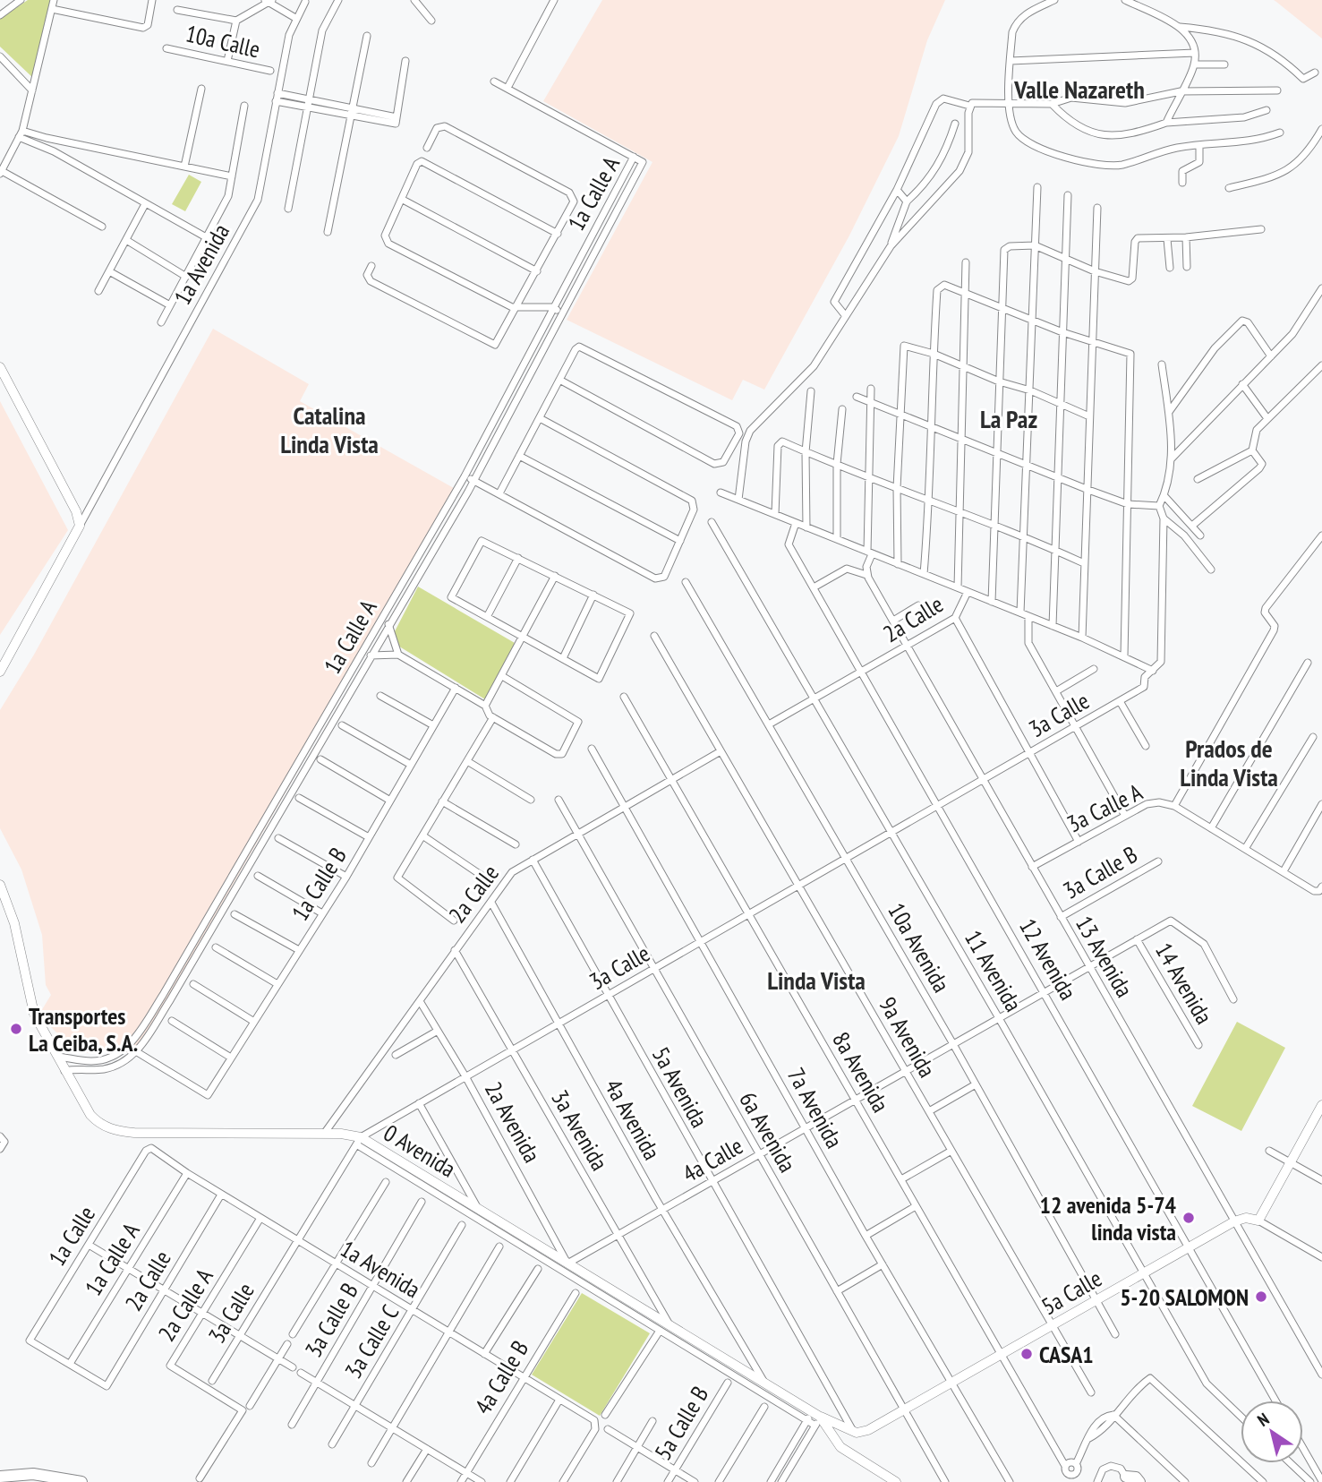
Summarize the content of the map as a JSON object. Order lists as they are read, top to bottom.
{
  "streets": {
    "street": [
      "10a Calle",
      "1a Calle A",
      "1a Avenida",
      "2a Calle",
      "3a Calle",
      "3a Calle A",
      "3a Calle B",
      "1a Calle B",
      "10a Avenida",
      "13 Avenida",
      "12 Avenida",
      "11 Avenida",
      "14 Avenida",
      "9a Avenida",
      "8a Avenida",
      "5a Avenida",
      "7a Avenida",
      "4a Avenida",
      "2a Avenida",
      "3a Avenida",
      "6a Avenida",
      "0 Avenida",
      "4a Calle",
      "1a Calle",
      "5a Calle",
      "2a Calle A",
      "3a Calle C",
      "4a Calle B",
      "5a Calle B"
    ]
  },
  "crossings": [
    ["1a Calle A", "1a Avenida"],
    ["1a Calle A", "2a Calle"],
    ["1a Calle A", "1a Calle B"],
    ["1a Calle A", "0 Avenida"],
    ["1a Calle A", "1a Calle"],
    ["1a Avenida", "2a Calle"],
    ["1a Avenida", "3a Calle"],
    ["1a Avenida", "3a Calle B"],
    ["1a Avenida", "1a Calle"],
    ["1a Avenida", "2a Calle A"],
    ["1a Avenida", "3a Calle C"],
    ["1a Avenida", "4a Calle B"],
    ["2a Calle", "10a Avenida"],
    ["2a Calle", "13 Avenida"],
    ["2a Calle", "12 Avenida"],
    ["2a Calle", "11 Avenida"],
    ["2a Calle", "9a Avenida"],
    ["2a Calle", "8a Avenida"],
    ["2a Calle", "5a Avenida"],
    ["2a Calle", "7a Avenida"],
    ["2a Calle", "4a Avenida"],
    ["2a Calle", "2a Avenida"],
    ["2a Calle", "3a Avenida"],
    ["2a Calle", "6a Avenida"],
    ["2a Calle", "0 Avenida"],
    ["2a Calle", "1a Calle"],
    ["3a Calle", "10a Avenida"],
    ["3a Calle", "13 Avenida"],
    ["3a Calle", "12 Avenida"],
    ["3a Calle", "11 Avenida"],
    ["3a Calle", "9a Avenida"],
    ["3a Calle", "8a Avenida"],
    ["3a Calle", "5a Avenida"],
    ["3a Calle", "7a Avenida"],
    ["3a Calle", "4a Avenida"],
    ["3a Calle", "2a Avenida"],
    ["3a Calle", "3a Avenida"],
    ["3a Calle", "6a Avenida"],
    ["3a Calle", "0 Avenida"],
    ["3a Calle A", "13 Avenida"],
    ["3a Calle B", "13 Avenida"],
    ["10a Avenida", "4a Calle"],
    ["10a Avenida", "5a Calle"],
    ["13 Avenida", "4a Calle"],
    ["13 Avenida", "5a Calle"],
    ["12 Avenida", "4a Calle"],
    ["12 Avenida", "5a Calle"],
    ["11 Avenida", "4a Calle"],
    ["11 Avenida", "5a Calle"],
    ["14 Avenida", "4a Calle"],
    ["9a Avenida", "4a Calle"],
    ["9a Avenida", "5a Calle"],
    ["8a Avenida", "4a Calle"],
    ["8a Avenida", "5a Calle"],
    ["5a Avenida", "4a Calle"],
    ["5a Avenida", "5a Calle"],
    ["7a Avenida", "4a Calle"],
    ["7a Avenida", "5a Calle"],
    ["4a Avenida", "0 Avenida"],
    ["4a Avenida", "4a Calle"],
    ["2a Avenida", "0 Avenida"],
    ["2a Avenida", "4a Calle"],
    ["3a Avenida", "0 Avenida"],
    ["3a Avenida", "4a Calle"],
    ["6a Avenida", "4a Calle"],
    ["6a Avenida", "5a Calle"],
    ["0 Avenida", "4a Calle"]
  ],
  "districts": [
    "Valle Nazareth",
    "Catalina Linda Vista",
    "La Paz",
    "Prados de Linda Vista",
    "Linda Vista"
  ],
  "places": [
    "Transportes La Ceiba, S.A.",
    "12 avenida 5-74 linda vista",
    "5-20 SALOMON",
    "CASA1"
  ],
  "north": "top left"
}
